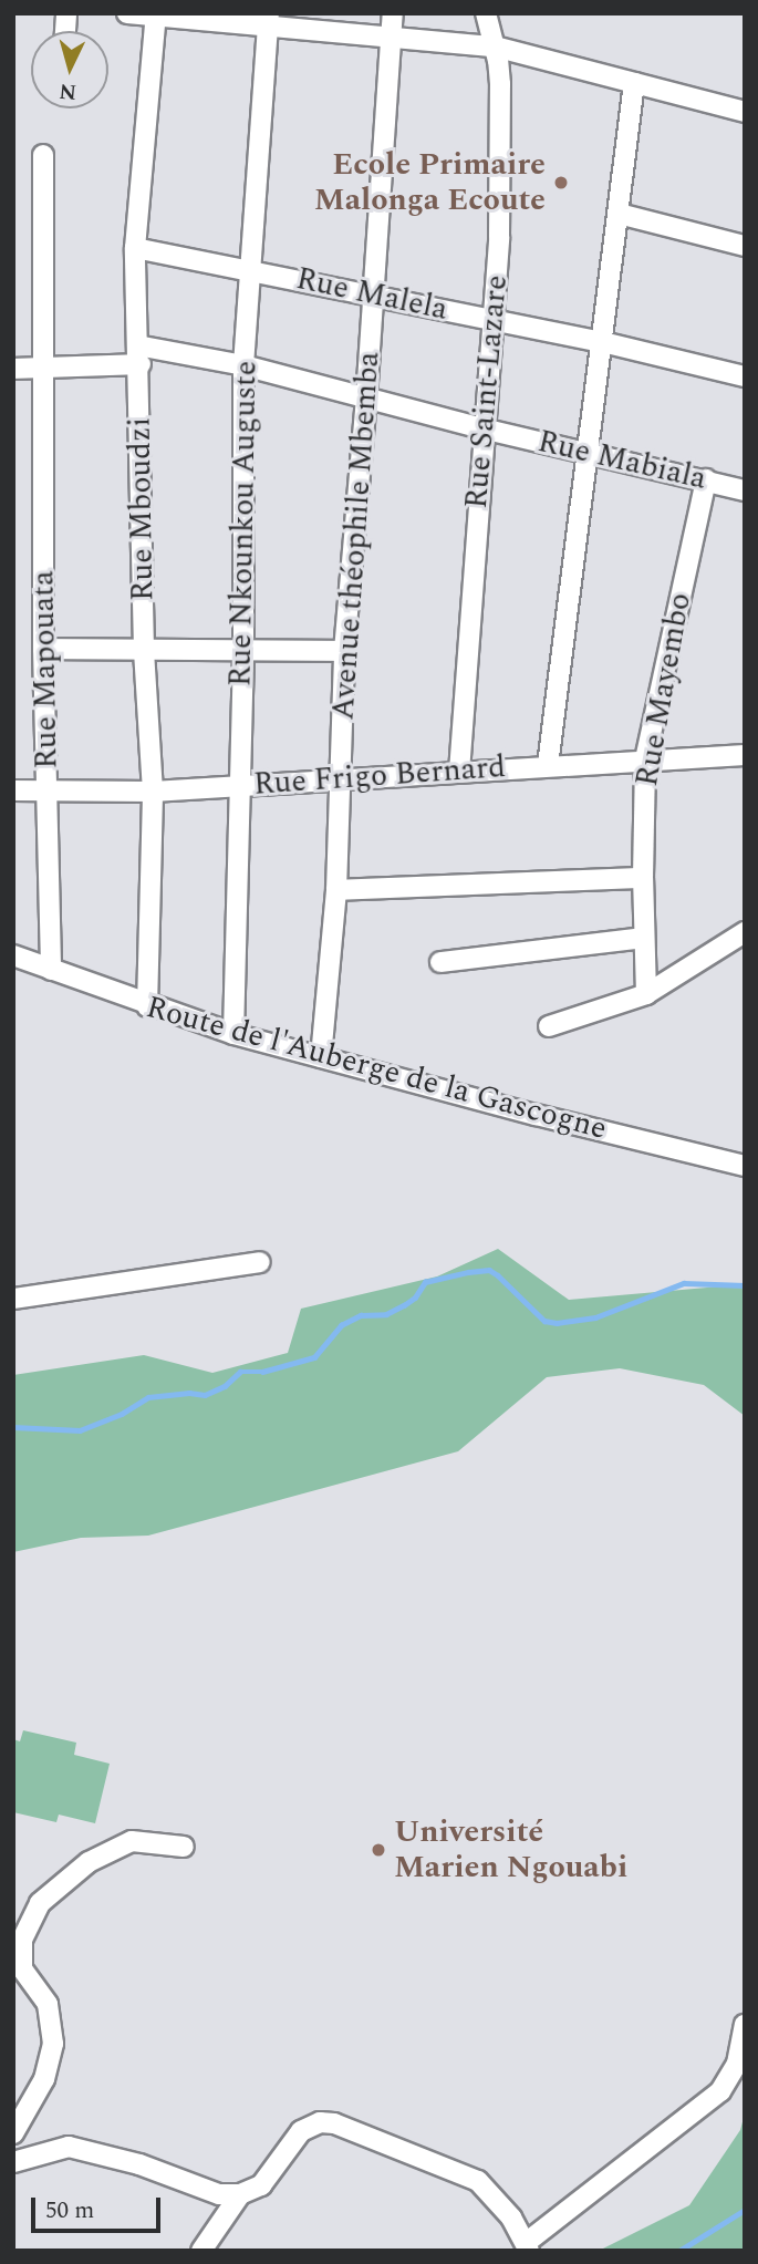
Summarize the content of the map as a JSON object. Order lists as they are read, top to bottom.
{
  "streets": {
    "street": [
      "Rue Malela",
      "Rue Saint-Lazare",
      "Rue Mabiala",
      "Rue Mboudzi",
      "Rue Nkounkou Auguste",
      "Avenue théophile Mbemba",
      "Rue Mapouata",
      "Rue Mayembo",
      "Rue Frigo Bernard",
      "Route de l'Auberge de la Gascogne"
    ]
  },
  "crossings": [
    ["Rue Malela", "Rue Saint-Lazare"],
    ["Rue Malela", "Rue Mboudzi"],
    ["Rue Malela", "Rue Nkounkou Auguste"],
    ["Rue Malela", "Avenue théophile Mbemba"],
    ["Rue Saint-Lazare", "Rue Mabiala"],
    ["Rue Saint-Lazare", "Rue Frigo Bernard"],
    ["Rue Mabiala", "Rue Mboudzi"],
    ["Rue Mabiala", "Rue Nkounkou Auguste"],
    ["Rue Mabiala", "Avenue théophile Mbemba"],
    ["Rue Mabiala", "Rue Mapouata"],
    ["Rue Mabiala", "Rue Mayembo"],
    ["Rue Mboudzi", "Rue Frigo Bernard"],
    ["Rue Mboudzi", "Route de l'Auberge de la Gascogne"],
    ["Rue Nkounkou Auguste", "Rue Frigo Bernard"],
    ["Rue Nkounkou Auguste", "Route de l'Auberge de la Gascogne"],
    ["Avenue théophile Mbemba", "Rue Frigo Bernard"],
    ["Avenue théophile Mbemba", "Route de l'Auberge de la Gascogne"],
    ["Rue Mapouata", "Rue Frigo Bernard"],
    ["Rue Mapouata", "Route de l'Auberge de la Gascogne"],
    ["Rue Mayembo", "Rue Frigo Bernard"]
  ],
  "places": ["Ecole Primaire Malonga Ecoute", "Université Marien Ngouabi"],
  "scale_bar": "50 m",
  "north": "bottom"
}
